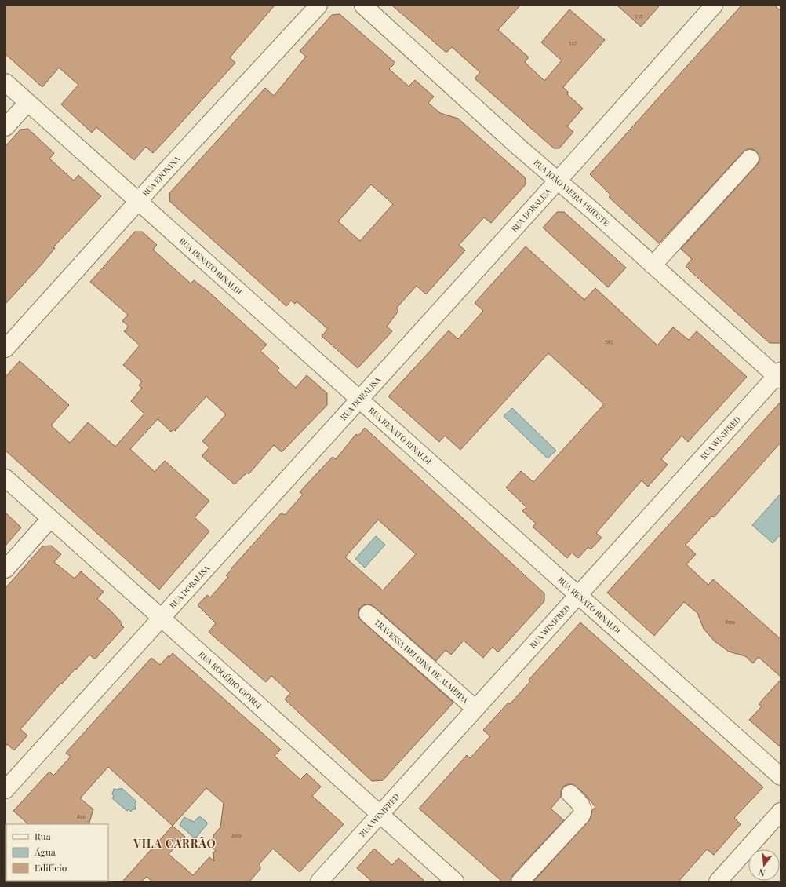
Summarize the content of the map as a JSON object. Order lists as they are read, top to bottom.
{
  "streets": {
    "street": [
      "RUA EPONINA",
      "RUA JOÃO VIEIRA PRIOSTE",
      "RUA DORALISA",
      "RUA RENATO RINALDI",
      "RUA WINIFRED",
      "TRAVESSA HELOINA DE ALMEIDA",
      "RUA ROGÉRIO GIORGI"
    ]
  },
  "crossings": [
    ["RUA EPONINA", "RUA RENATO RINALDI"],
    ["RUA JOÃO VIEIRA PRIOSTE", "RUA DORALISA"],
    ["RUA JOÃO VIEIRA PRIOSTE", "RUA WINIFRED"],
    ["RUA DORALISA", "RUA RENATO RINALDI"],
    ["RUA DORALISA", "RUA ROGÉRIO GIORGI"],
    ["RUA RENATO RINALDI", "RUA WINIFRED"],
    ["RUA WINIFRED", "TRAVESSA HELOINA DE ALMEIDA"],
    ["RUA WINIFRED", "RUA ROGÉRIO GIORGI"]
  ],
  "districts": ["VILA CARRÃO"],
  "house_numbers": [
    "535",
    "517",
    "785",
    "650",
    "810",
    "200"
  ],
  "legend": ["Rua", "Água", "Edifício"],
  "north": "bottom"
}
